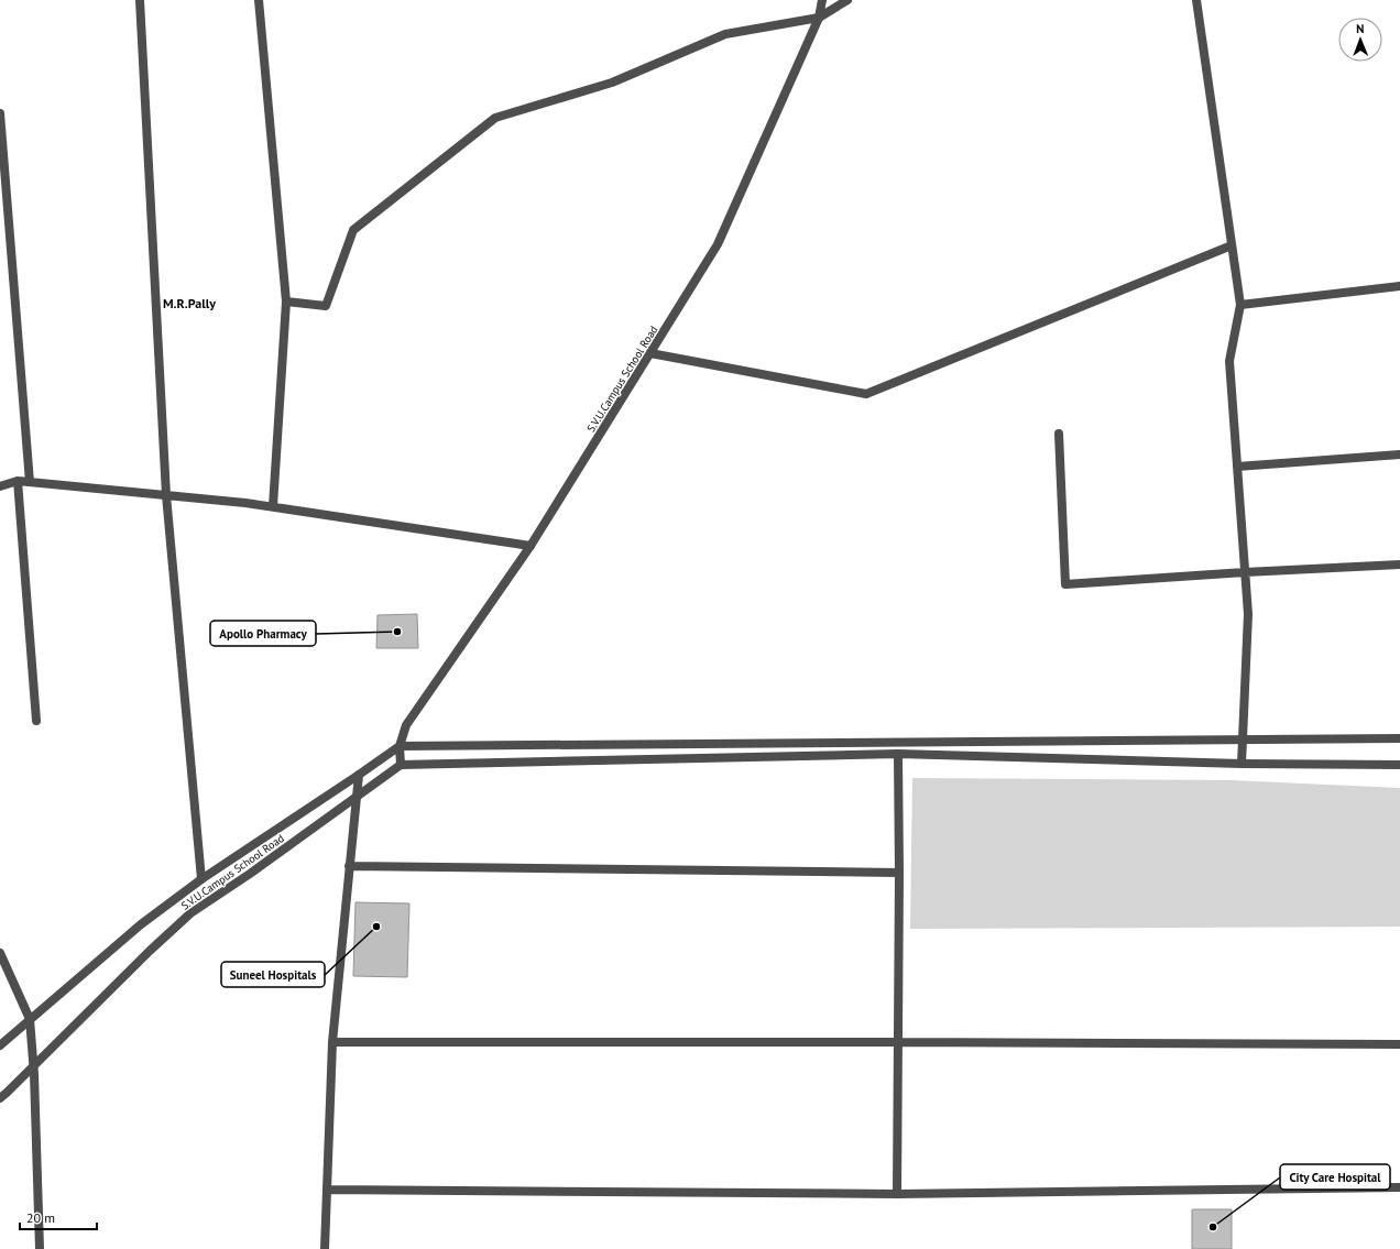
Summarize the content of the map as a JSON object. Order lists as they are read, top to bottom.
{
  "streets": {
    "street": ["S.V.U.Campus School Road"]
  },
  "districts": ["M.R.Pally"],
  "places": ["Apollo Pharmacy", "Suneel Hospitals", "City Care Hospital"],
  "scale_bar": "20 m",
  "north": "top"
}
